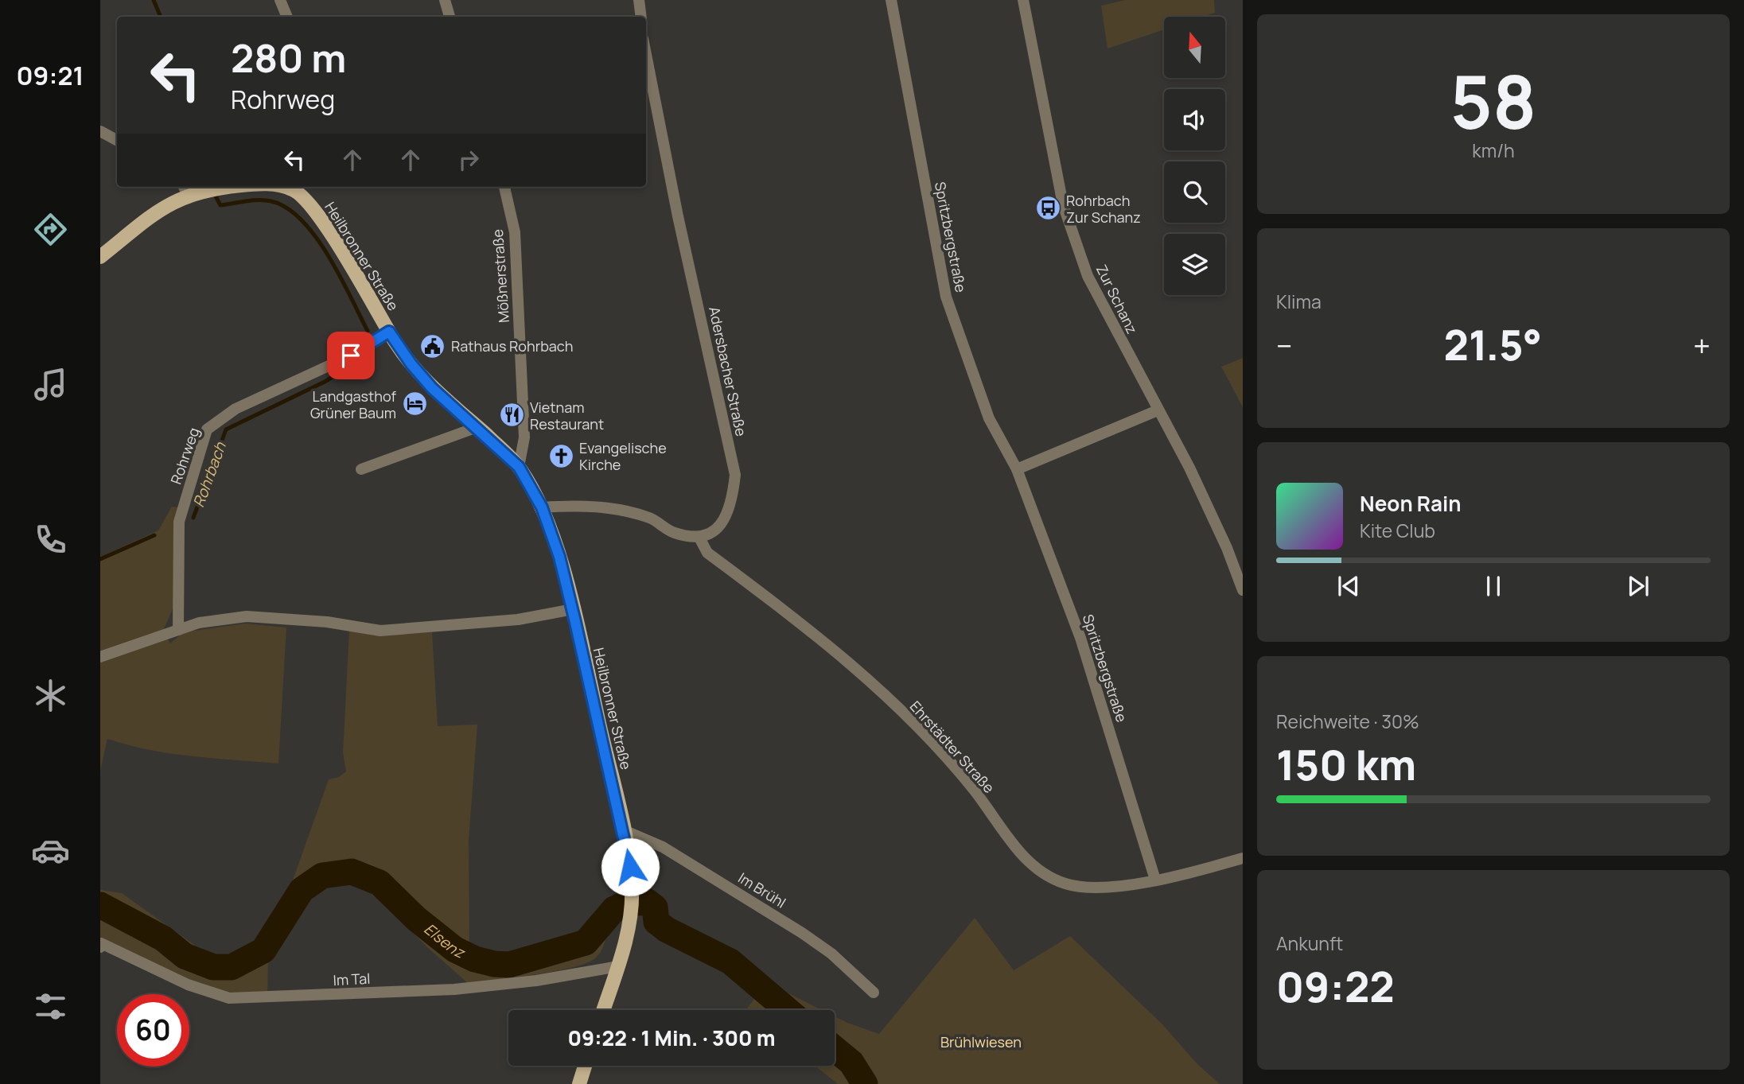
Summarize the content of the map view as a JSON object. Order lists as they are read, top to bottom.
{
  "streets": {
    "main road": ["Heilbronner Straße"],
    "street": [
      "Spritzbergstraße",
      "Mößnerstraße",
      "Zur Schanz",
      "Adersbacher Straße",
      "Rohrweg",
      "Ehrstädter Straße",
      "Im Brühl",
      "Im Tal"
    ]
  },
  "crossings": [
    ["Spritzbergstraße", "Ehrstädter Straße"],
    ["Heilbronner Straße", "Mößnerstraße"],
    ["Heilbronner Straße", "Rohrweg"],
    ["Heilbronner Straße", "Im Brühl"],
    ["Heilbronner Straße", "Im Tal"],
    ["Adersbacher Straße", "Ehrstädter Straße"]
  ],
  "water": ["Rohrbach", "Elsenz"],
  "parks": ["Brühlwiesen"],
  "places": {
    "bus stop": ["Rohrbach Zur Schanz"],
    "public building": ["Rathaus Rohrbach"],
    "hotel": ["Landgasthof Grüner Baum"],
    "restaurant": ["Vietnam Restaurant"],
    "church": ["Evangelische Kirche"]
  },
  "north": "top",
  "page": {
    "tabs": "09:21",
    "tile": [
      ["58", "km/h"],
      "Klima",
      ["Reichweite · 30%", "150 km"],
      ["Ankunft", "09:22"]
    ],
    "turn": ["280 m", "Rohrweg"],
    "heat": ["−", "21.5°", "+"],
    "song": ["Neon Rain", "Kite Club"],
    "limit": "60",
    "trip": "09:22 · 1 Min. · 300 m"
  }
}
